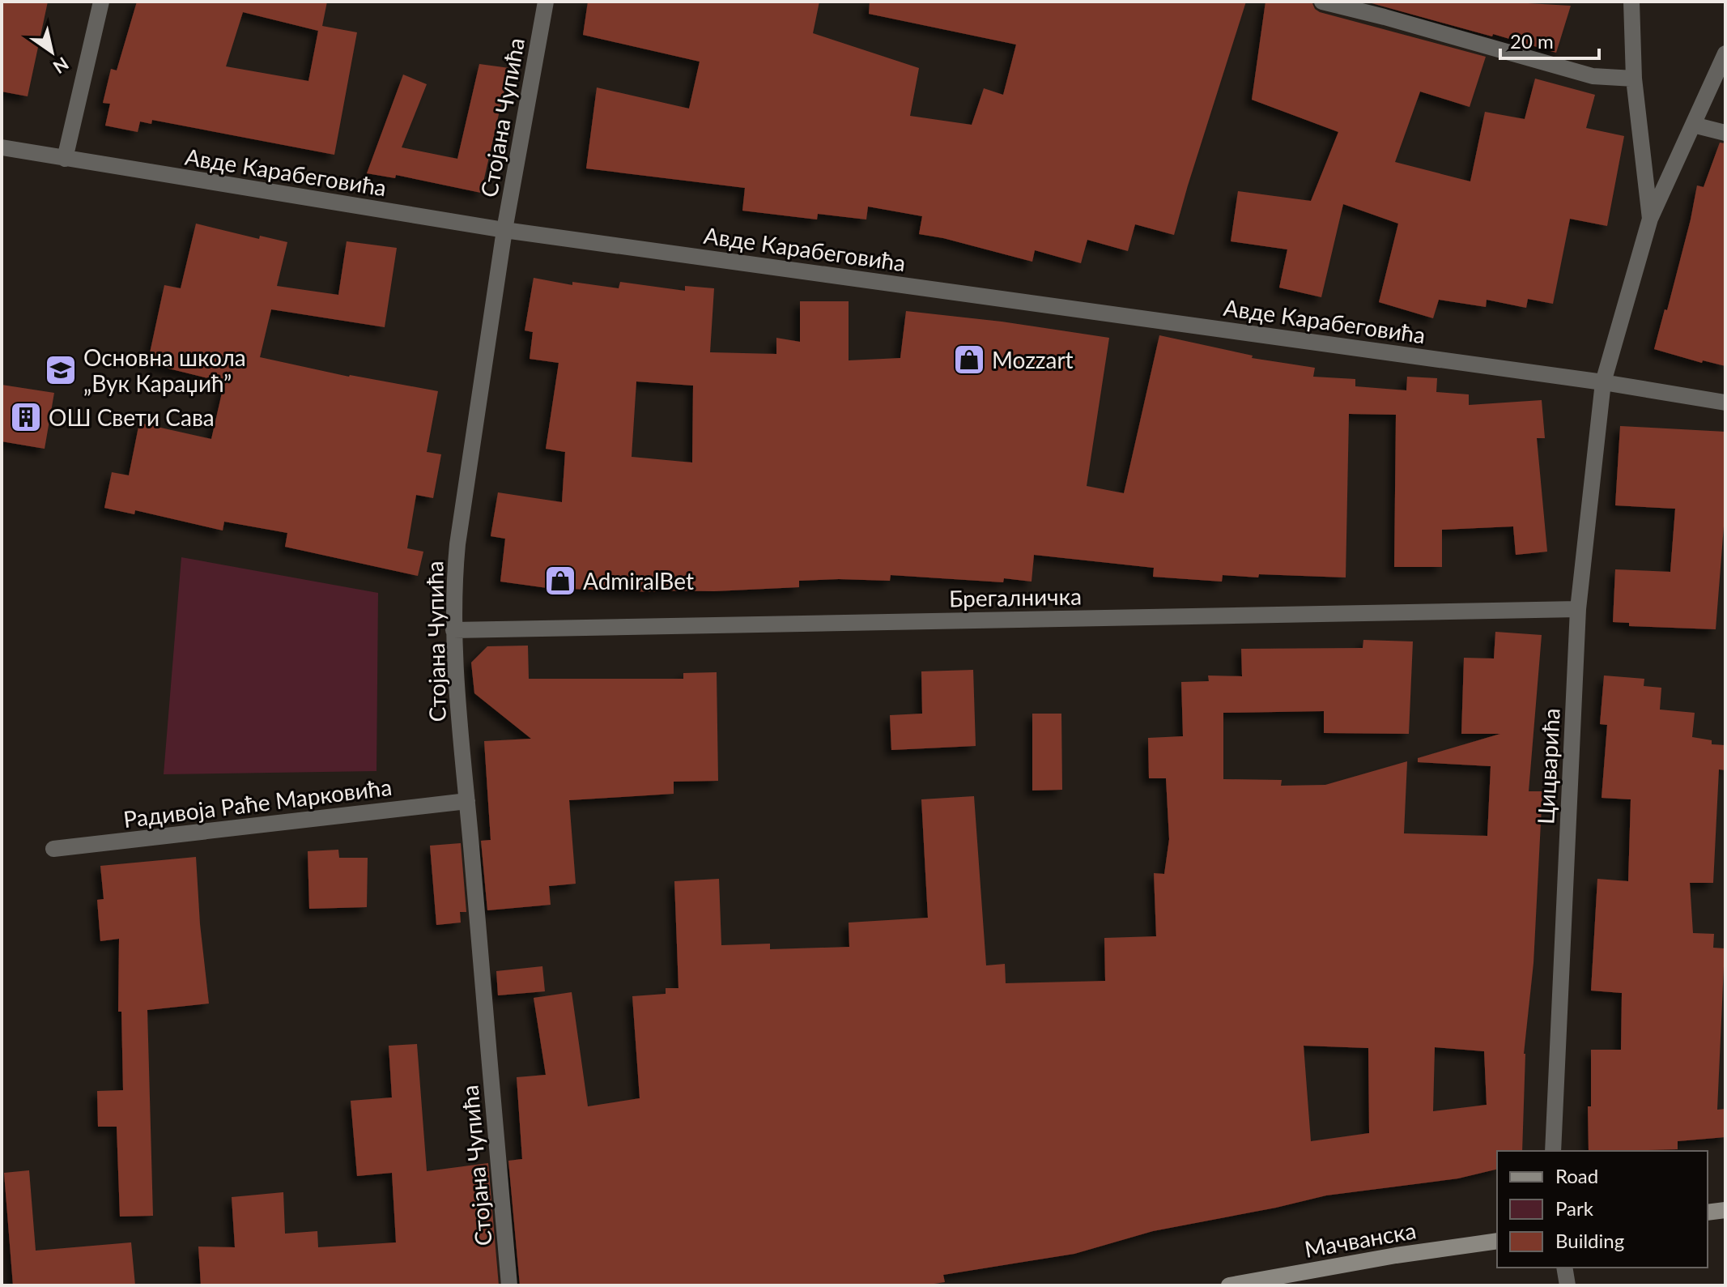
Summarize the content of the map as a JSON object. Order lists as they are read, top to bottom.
{
  "streets": {
    "main road": ["Мачванска"],
    "street": [
      "Стојана Чупића",
      "Авде Карабеговића",
      "Брегалничка",
      "Цицварића",
      "Радивоја Раће Марковића"
    ]
  },
  "crossings": [
    ["Стојана Чупића", "Авде Карабеговића"],
    ["Стојана Чупића", "Брегалничка"],
    ["Стојана Чупића", "Радивоја Раће Марковића"],
    ["Авде Карабеговића", "Цицварића"],
    ["Брегалничка", "Цицварића"]
  ],
  "places": {
    "shop": ["Mozzart", "AdmiralBet"],
    "school or university": ["Основна школа „Вук Караџић”"],
    "building": ["ОШ Свети Сава"]
  },
  "legend": ["Road", "Park", "Building"],
  "scale_bar": "20 m",
  "north": "bottom right"
}
